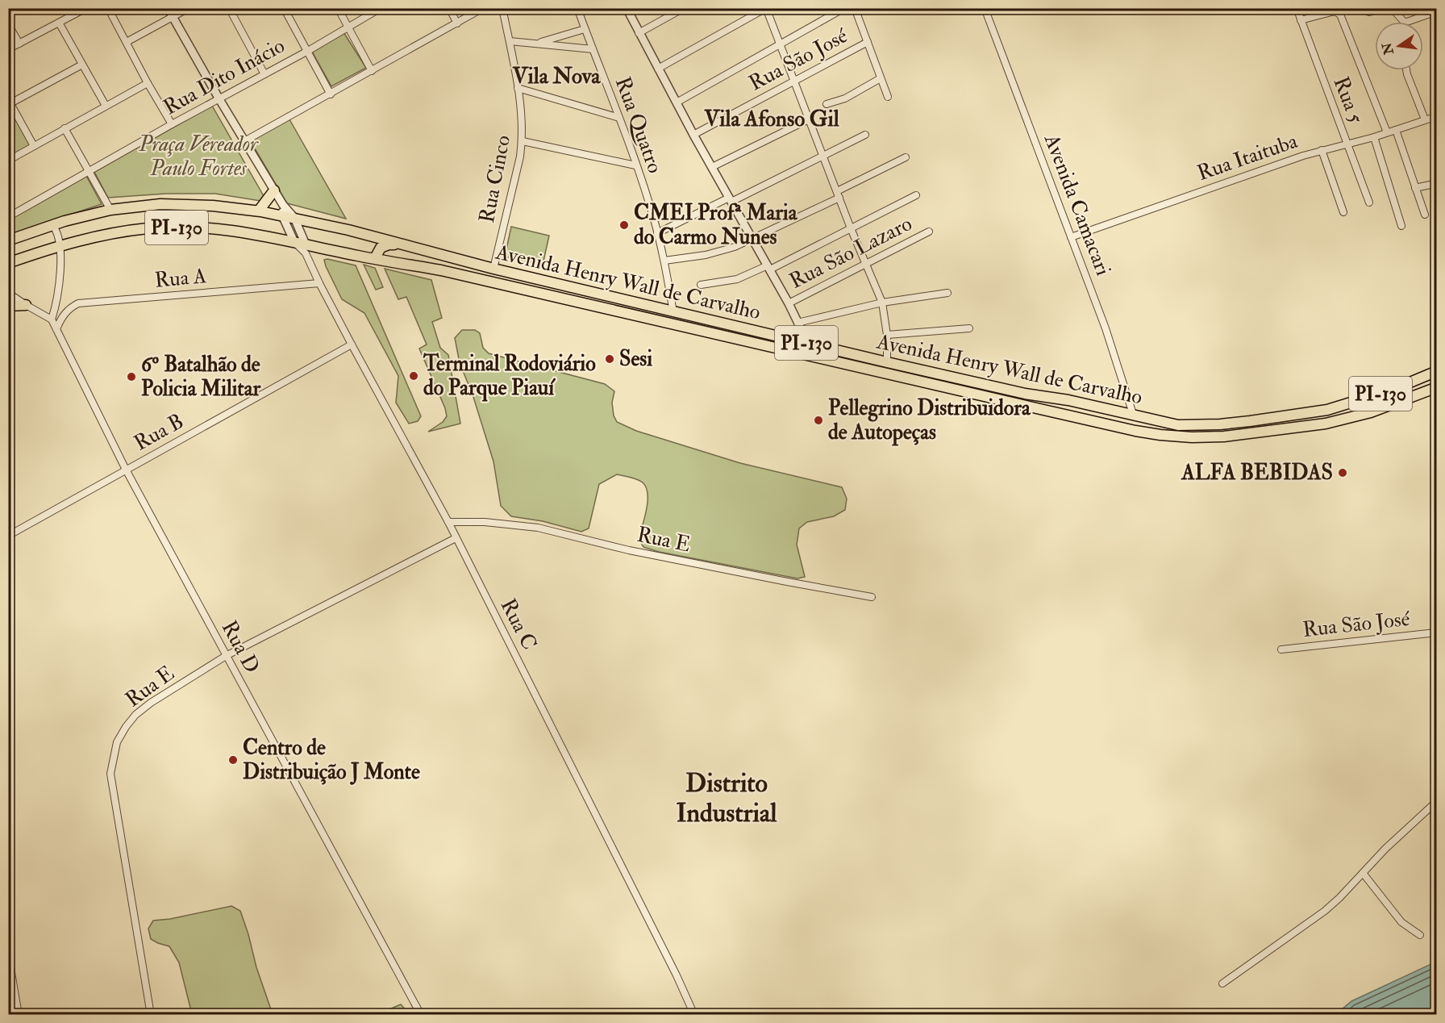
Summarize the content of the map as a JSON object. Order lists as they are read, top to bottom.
{
  "streets": {
    "main road": ["PI-130", "Avenida Henry Wall de Carvalho"],
    "street": [
      "Rua São José",
      "Rua Dito Inácio",
      "Rua 5",
      "Rua Quatro",
      "Rua Itaituba",
      "Rua Cinco",
      "Avenida Camacari",
      "Rua São Lazaro",
      "Rua A",
      "Rua B",
      "Rua E",
      "Rua C",
      "Rua D"
    ]
  },
  "crossings": [
    ["Rua 5", "Rua Itaituba"],
    ["Rua Quatro", "Avenida Henry Wall de Carvalho"],
    ["Rua Itaituba", "Avenida Camacari"],
    ["Rua Cinco", "Avenida Henry Wall de Carvalho"],
    ["Avenida Camacari", "Avenida Henry Wall de Carvalho"],
    ["Rua A", "Rua C"],
    ["Rua A", "Rua D"],
    ["Avenida Henry Wall de Carvalho", "Rua C"],
    ["Rua B", "Rua C"],
    ["Rua B", "Rua D"],
    ["Rua E", "Rua C"],
    ["Rua E", "Rua D"]
  ],
  "districts": ["Vila Nova", "Vila Afonso Gil", "Distrito Industrial"],
  "parks": ["Praça Vereador Paulo Fortes"],
  "places": [
    "CMEI Profª Maria do Carmo Nunes",
    "Sesi",
    "Terminal Rodoviário do Parque Piauí",
    "6º Batalhão de Policia Militar",
    "Pellegrino Distribuidora de Autopeças",
    "ALFA BEBIDAS",
    "Centro de Distribuição J Monte"
  ],
  "north": "left"
}
